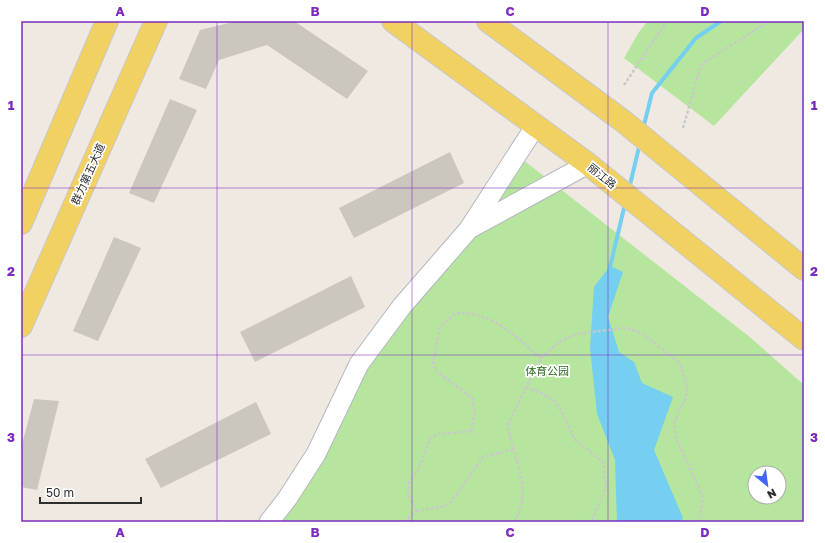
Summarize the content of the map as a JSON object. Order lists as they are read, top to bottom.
{
  "streets": {
    "main road": ["群力第五大道", "丽江路"]
  },
  "parks": ["体育公园"],
  "scale_bar": "50 m",
  "north": "bottom right",
  "grid": {
    "columns": [
      "A",
      "B",
      "C",
      "D"
    ],
    "rows": ["1", "2", "3"]
  }
}
